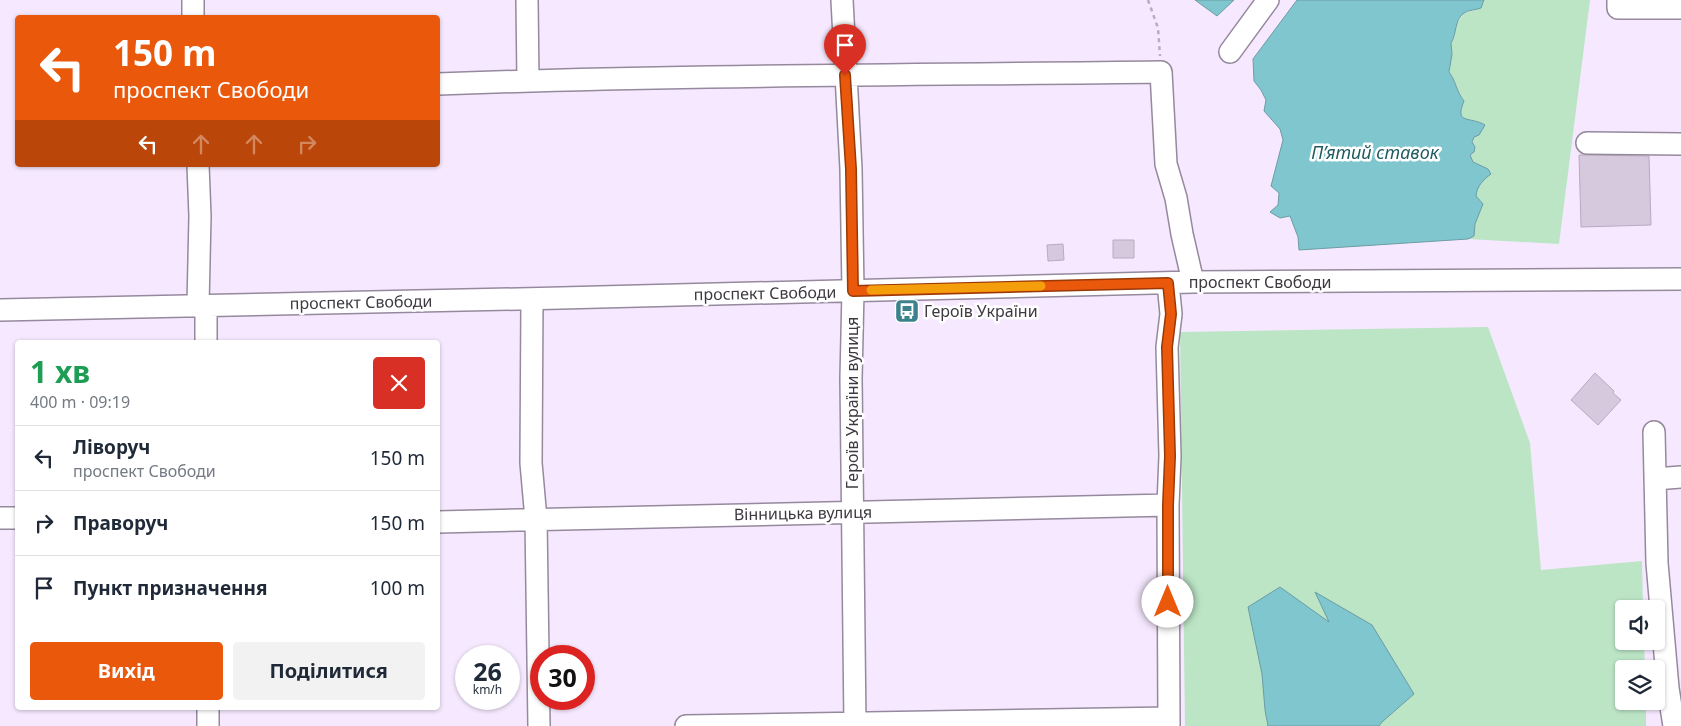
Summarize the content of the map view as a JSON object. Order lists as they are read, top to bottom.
{
  "streets": {
    "street": ["проспект Свободи", "Героїв України вулиця", "Вінницька вулиця"]
  },
  "crossings": [
    ["проспект Свободи", "Героїв України вулиця"],
    ["Героїв України вулиця", "Вінницька вулиця"]
  ],
  "water": ["П’ятий ставок"],
  "places": {
    "bus stop": ["Героїв України"]
  },
  "page": {
    "turn": ["150 m", "проспект Свободи"],
    "heading": ["1 хв", "400 m · 09:19"],
    "list": [
      {
        "name": "Ліворуч",
        "note": "проспект Свободи",
        "value": "150 m"
      },
      {
        "name": "Праворуч",
        "value": "150 m"
      },
      {
        "name": "Пункт призначення",
        "value": "100 m"
      }
    ],
    "buttons": ["Вихід", "Поділитися"],
    "speed": "26 km/h",
    "limit": "30"
  }
}
